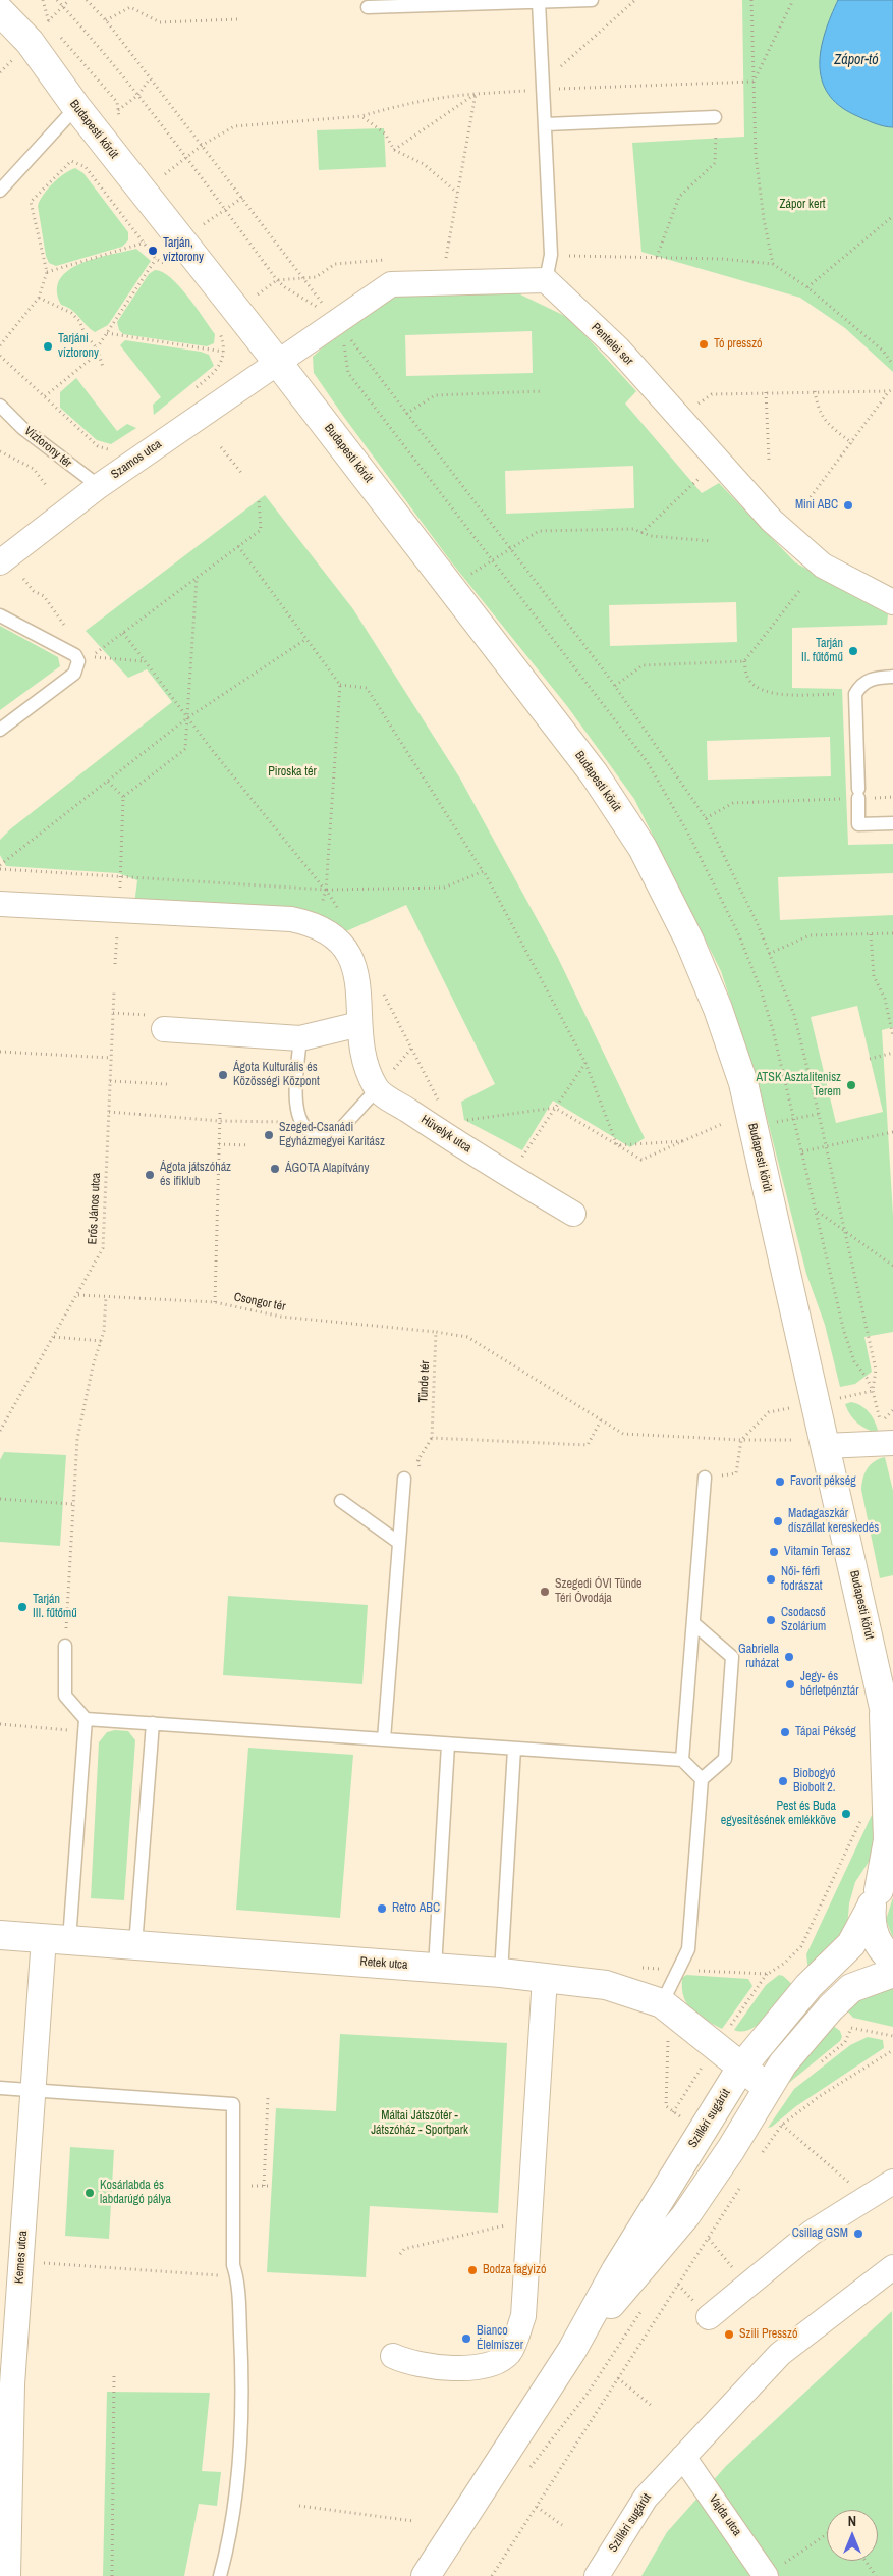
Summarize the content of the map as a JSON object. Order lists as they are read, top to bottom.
{
  "streets": {
    "street": [
      "Budapesti körút",
      "Pentelei sor",
      "Szamos utca",
      "Hüvelyk utca",
      "Retek utca",
      "Szilléri sugárút",
      "Kemes utca",
      "Vajda utca"
    ],
    "lane": ["Víztorony tér"],
    "path": ["Erős János utca", "Csongor tér", "Tünde tér"]
  },
  "crossings": [
    ["Budapesti körút", "Szamos utca"],
    ["Budapesti körút", "Szilléri sugárút"],
    ["Víztorony tér", "Szamos utca"],
    ["Erős János utca", "Csongor tér"],
    ["Csongor tér", "Tünde tér"],
    ["Retek utca", "Szilléri sugárút"],
    ["Retek utca", "Kemes utca"],
    ["Szilléri sugárút", "Vajda utca"]
  ],
  "water": ["Zápor-tó"],
  "parks": ["Zápor kert", "Piroska tér", "Máltai Játszótér - Játszóház - Sportpark"],
  "places": [
    "Tarján, víztorony",
    "Tó presszó",
    "Tarjáni víztorony",
    "Mini ABC",
    "Tarján II. fűtőmű",
    "Ágota Kulturális és Közösségi Központ",
    "ATSK Asztalitenisz Terem",
    "Szeged-Csanádi Egyházmegyei Karitász",
    "ÁGOTA Alapítvány",
    "Ágota játszóház és ifiklub",
    "Favorit pékség",
    "Madagaszkár díszállat kereskedés",
    "Vitamin Terasz",
    "Női- férfi fodrászat",
    "Szegedi ÓVI Tünde Téri Óvodája",
    "Tarján III. fűtőmű",
    "Csodacső Szolárium",
    "Gabriella ruházat",
    "Jegy- és bérletpénztár",
    "Tápai Pékség",
    "Biobogyó Biobolt 2.",
    "Pest és Buda egyesítésének emlékköve",
    "Retro ABC",
    "Kosárlabda és labdarúgó pálya",
    "Csillag GSM",
    "Bodza fagyizó",
    "Szili Presszó",
    "Bianco Élelmiszer"
  ],
  "north": "top"
}
